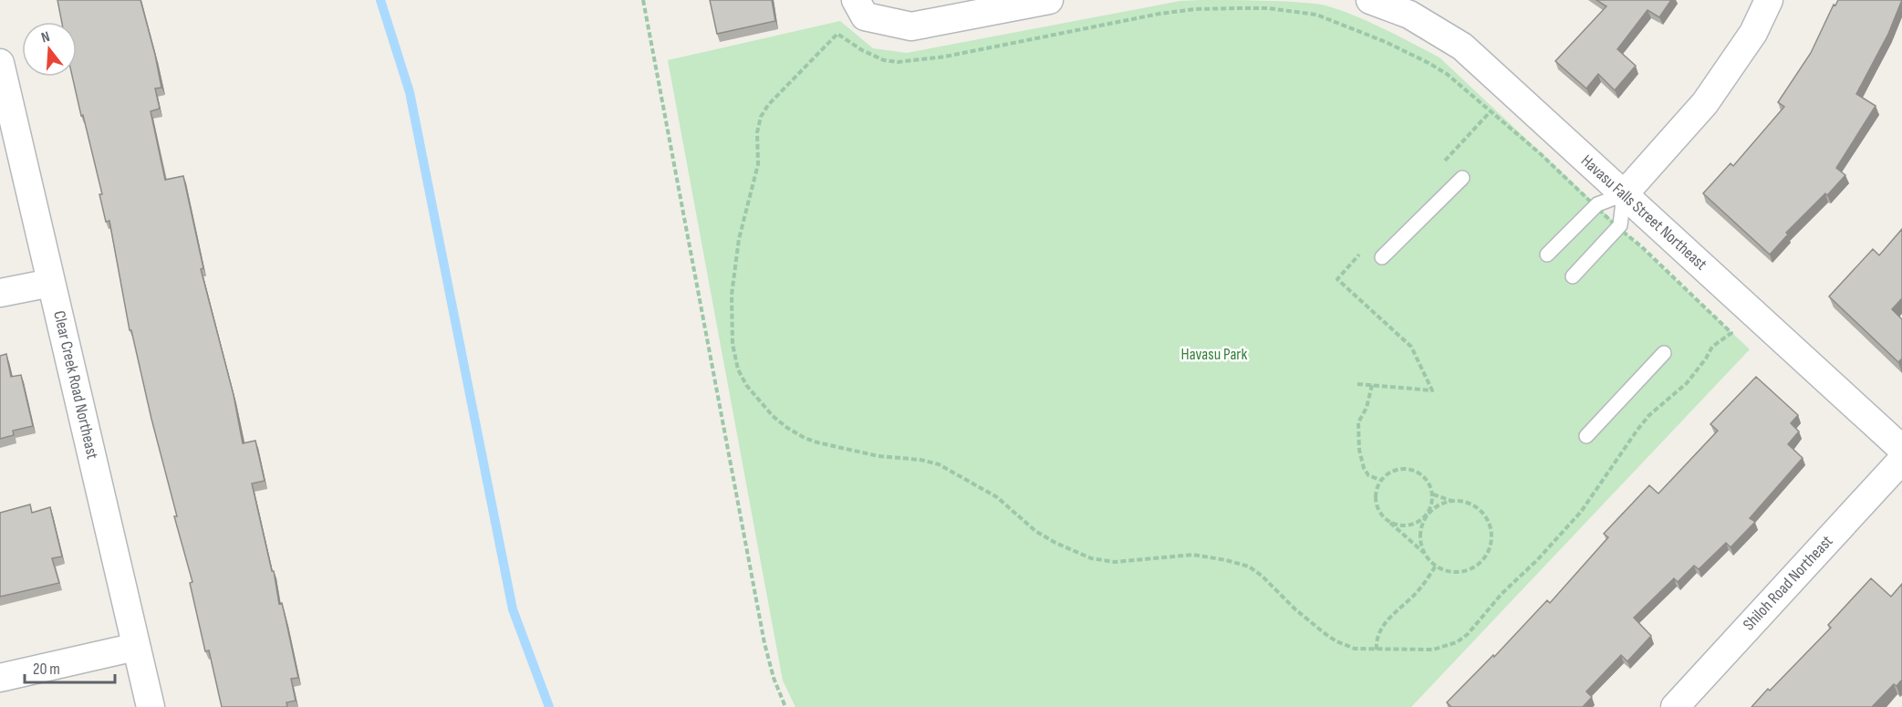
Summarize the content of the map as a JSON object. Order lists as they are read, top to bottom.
{
  "streets": {
    "street": ["Havasu Falls Street Northeast", "Clear Creek Road Northeast", "Shiloh Road Northeast"]
  },
  "parks": ["Havasu Park"],
  "scale_bar": "20 m",
  "north": "top"
}
